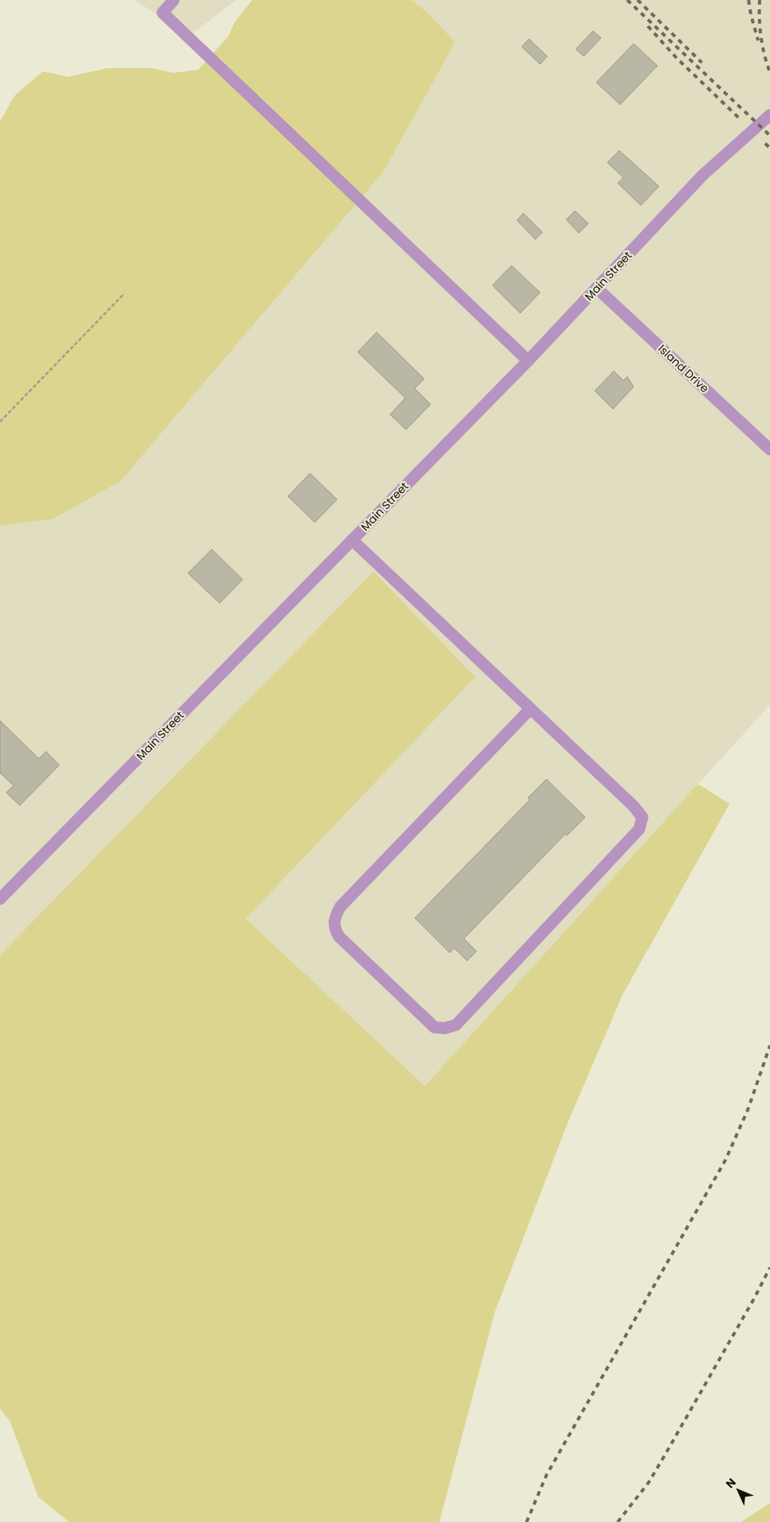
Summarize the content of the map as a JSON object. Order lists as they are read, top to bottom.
{
  "streets": {
    "street": ["Main Street", "Island Drive"]
  },
  "crossings": [
    ["Main Street", "Island Drive"]
  ],
  "north": "top left"
}
